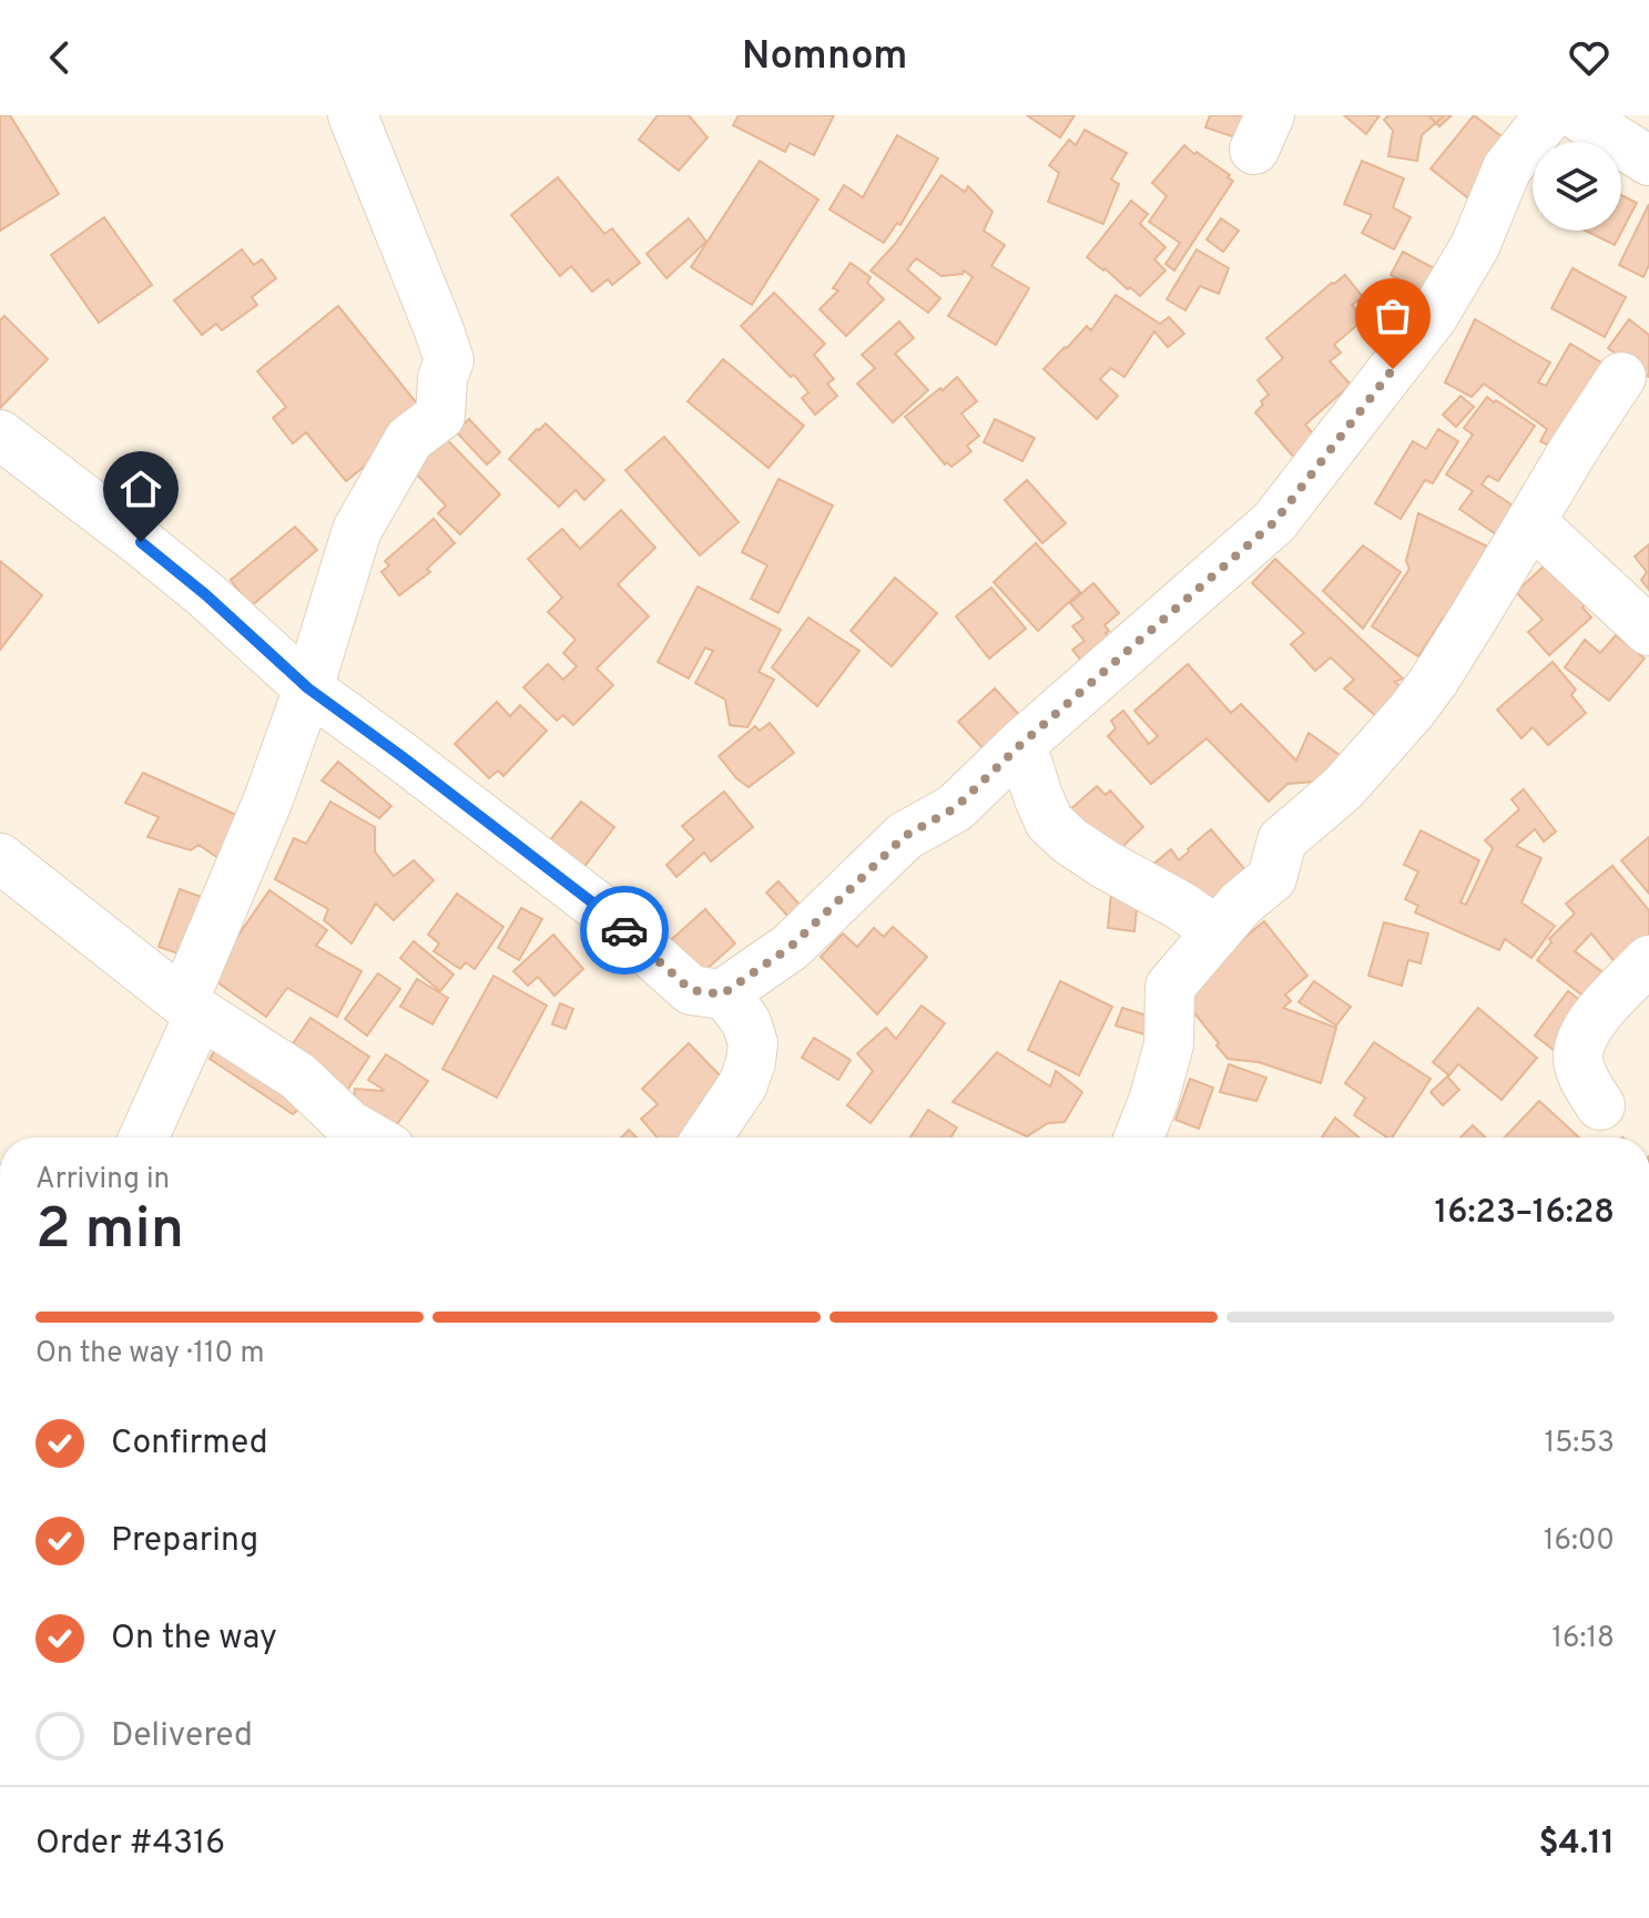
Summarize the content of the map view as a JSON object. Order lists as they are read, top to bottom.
{
  "page": {
    "header": "Nomnom",
    "heading": ["2 min", "Arriving in", "16:23–16:28"],
    "panel": ["Order #4316", "$4.11"],
    "bar": "On the way · 110 m",
    "list": [
      ["Confirmed", "15:53"],
      ["Preparing", "16:00"],
      ["On the way", "16:18"],
      "Delivered"
    ]
  }
}
